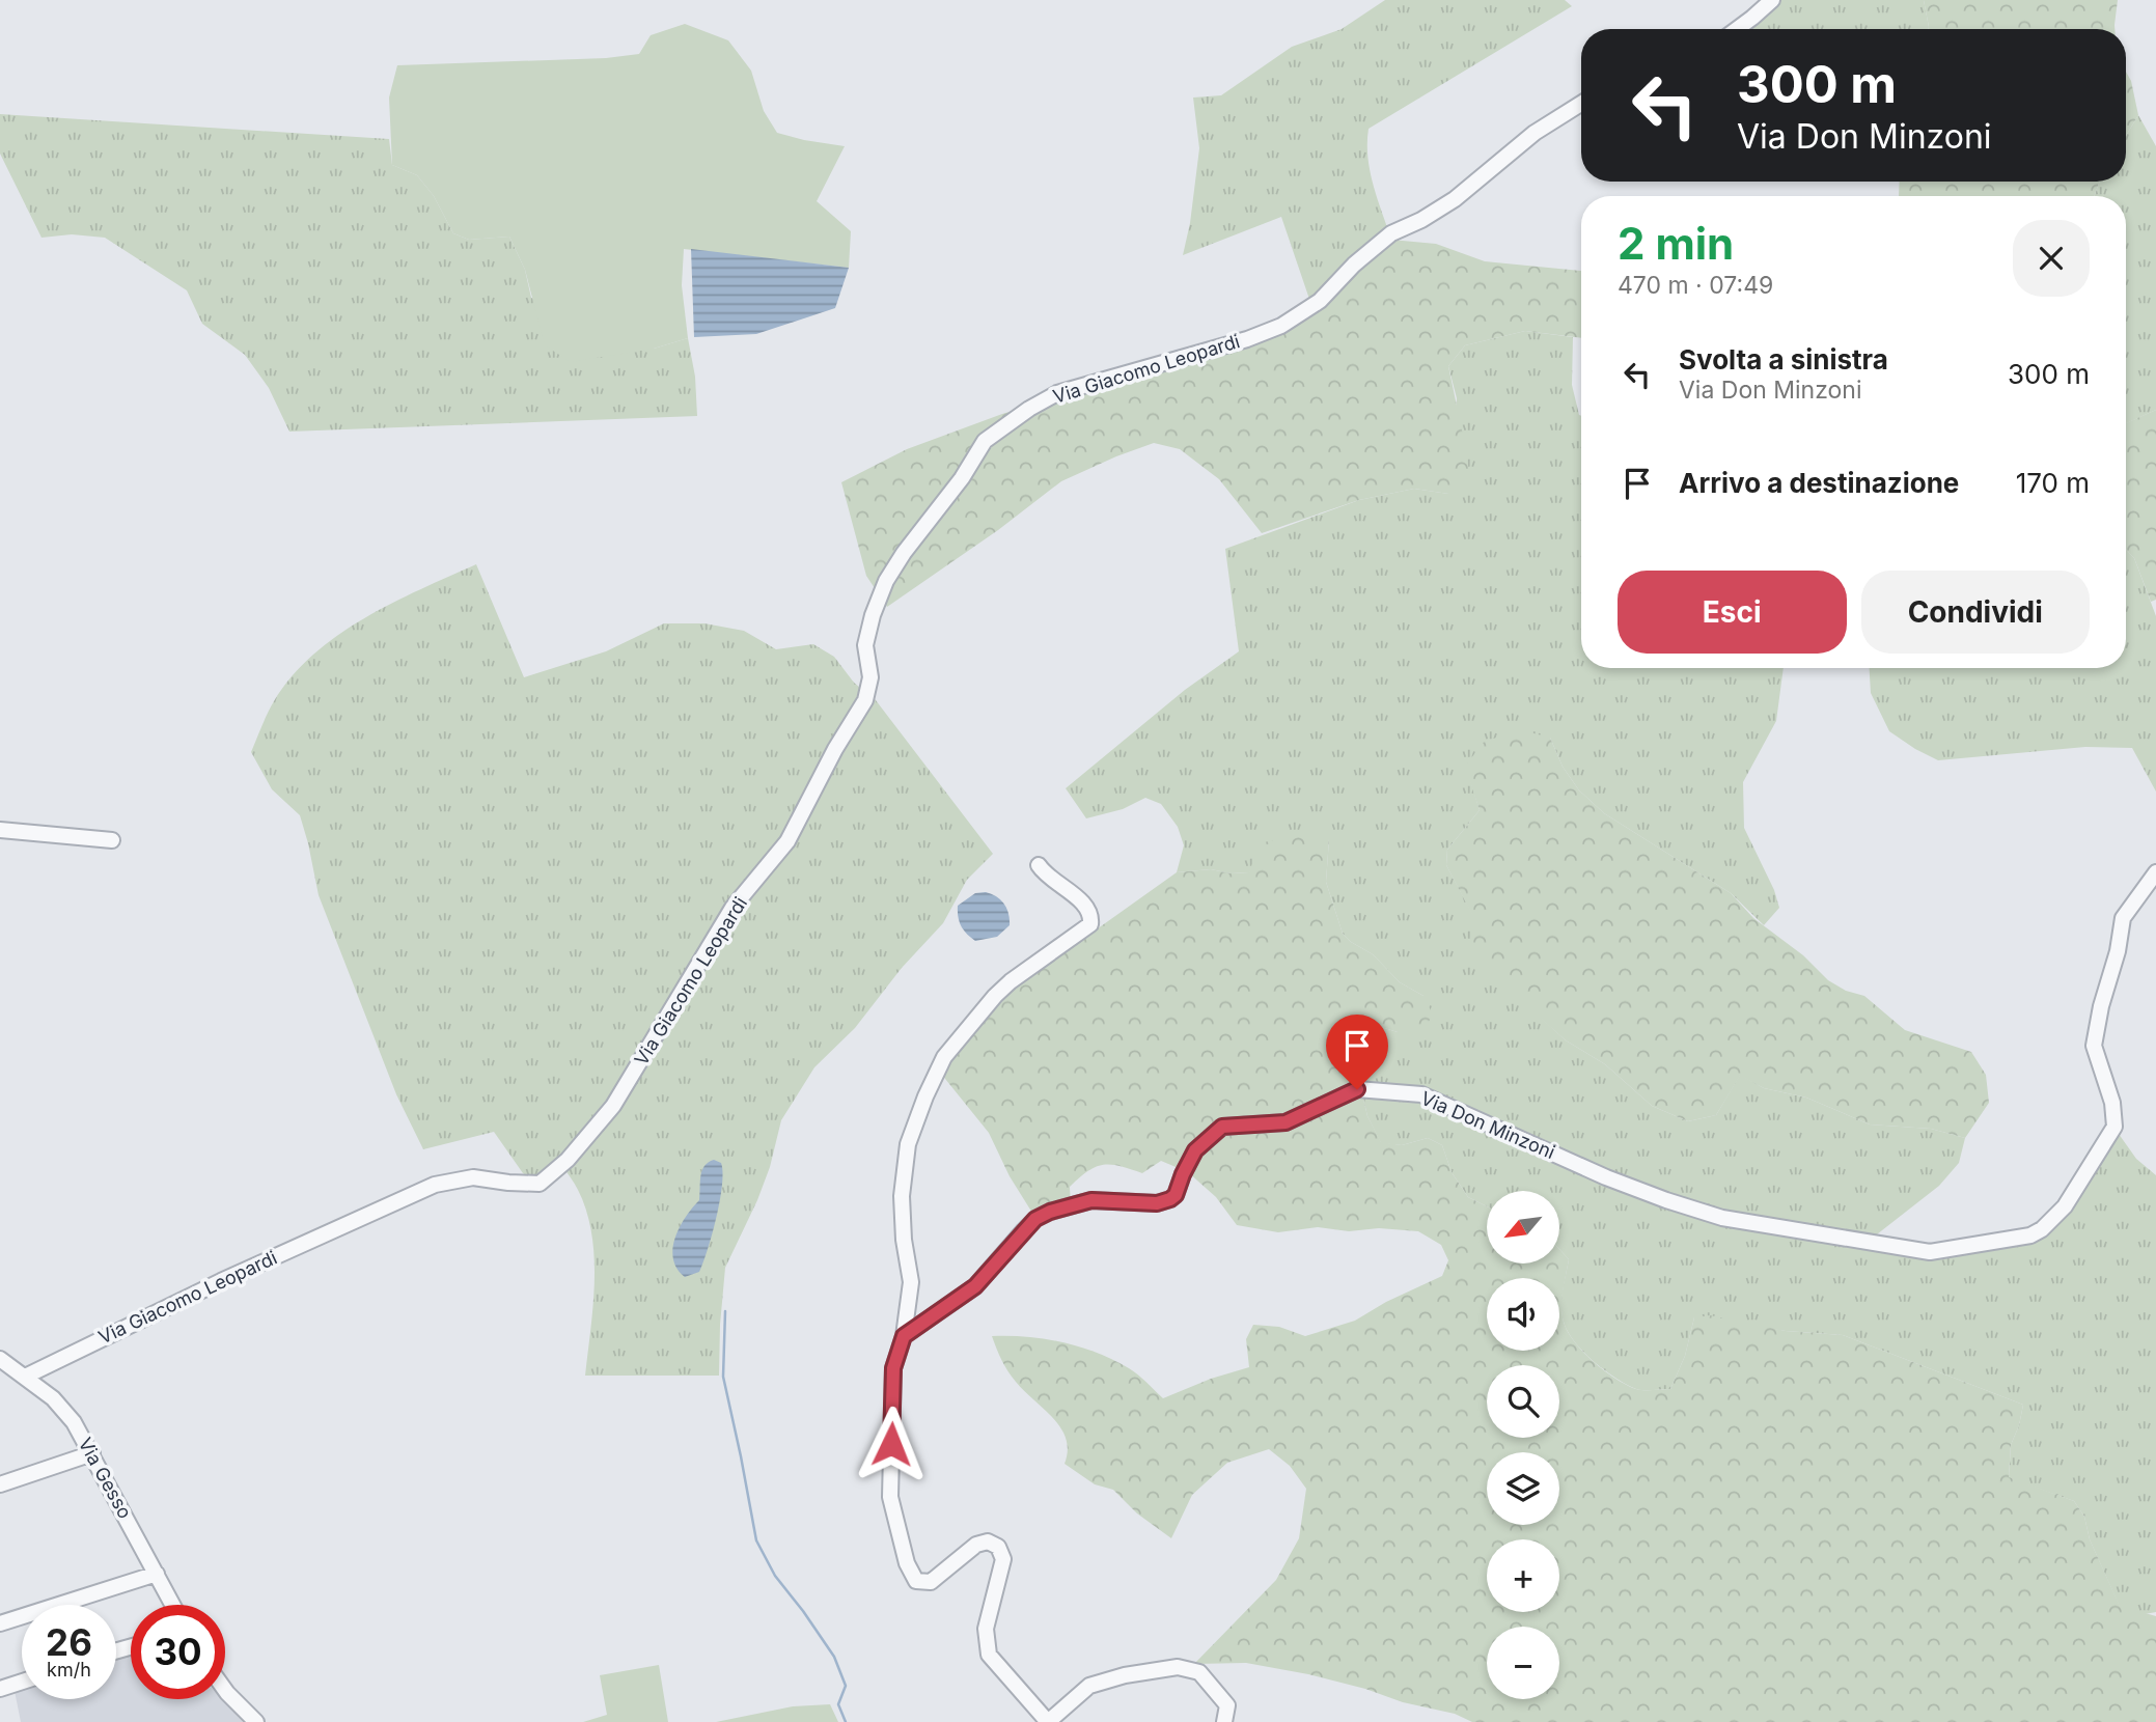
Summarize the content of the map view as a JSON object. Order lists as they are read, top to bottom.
{
  "streets": {
    "street": ["Via Giacomo Leopardi", "Via Don Minzoni", "Via Gesso"]
  },
  "crossings": [
    ["Via Giacomo Leopardi", "Via Gesso"]
  ],
  "north": "bottom left",
  "page": {
    "turn": ["300 m", "Via Don Minzoni"],
    "heading": ["2 min", "470 m · 07:49"],
    "list": [
      {
        "name": "Svolta a sinistra",
        "note": "Via Don Minzoni",
        "value": "300 m"
      },
      {
        "name": "Arrivo a destinazione",
        "value": "170 m"
      }
    ],
    "buttons": ["Esci", "Condividi"],
    "map_buttons": ["+", "−"],
    "speed": "26 km/h",
    "limit": "30"
  }
}
